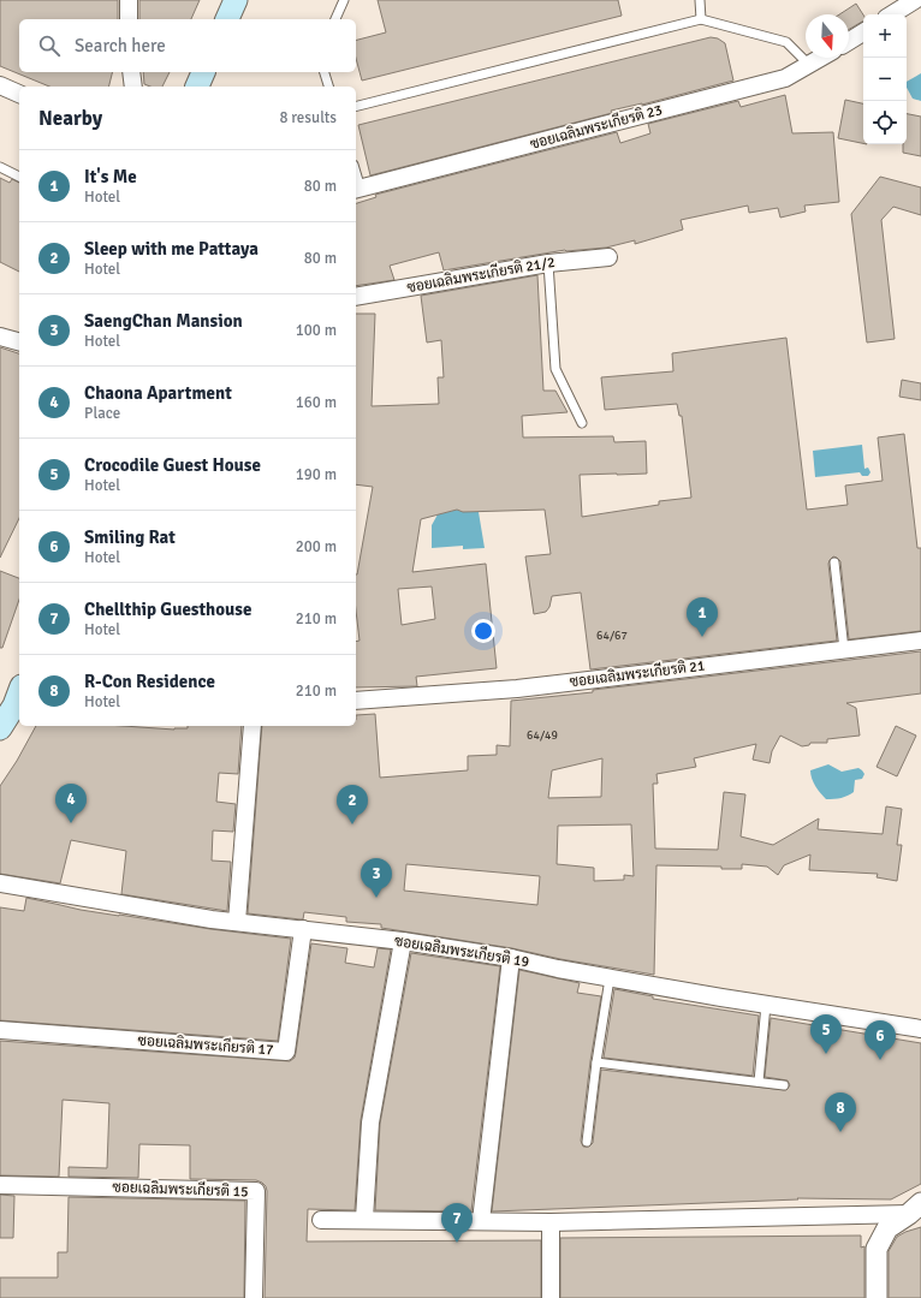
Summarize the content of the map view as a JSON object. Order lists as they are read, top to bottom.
{
  "streets": {
    "street": [
      "ซอยเฉลิมพระเกียรติ 23",
      "ซอยเฉลิมพระเกียรติ 21/2",
      "ซอยเฉลิมพระเกียรติ 21",
      "ซอยเฉลิมพระเกียรติ 19",
      "ซอยเฉลิมพระเกียรติ 17",
      "ซอยเฉลิมพระเกียรติ 15"
    ]
  },
  "crossings": [
    ["ซอยเฉลิมพระเกียรติ 19", "ซอยเฉลิมพระเกียรติ 17"]
  ],
  "house_numbers": ["64/67", "64/49"],
  "north": "bottom",
  "page": {
    "map_buttons": ["+", "−"],
    "search": "Search here",
    "heading": ["Nearby", "8 results"],
    "list": [
      {
        "mark": "1",
        "name": "It's Me",
        "note": "Hotel",
        "value": "80 m"
      },
      {
        "mark": "2",
        "name": "Sleep with me Pattaya",
        "note": "Hotel",
        "value": "80 m"
      },
      {
        "mark": "3",
        "name": "SaengChan Mansion",
        "note": "Hotel",
        "value": "100 m"
      },
      {
        "mark": "4",
        "name": "Chaona Apartment",
        "note": "Place",
        "value": "160 m"
      },
      {
        "mark": "5",
        "name": "Crocodile Guest House",
        "note": "Hotel",
        "value": "190 m"
      },
      {
        "mark": "6",
        "name": "Smiling Rat",
        "note": "Hotel",
        "value": "200 m"
      },
      {
        "mark": "7",
        "name": "Chellthip Guesthouse",
        "note": "Hotel",
        "value": "210 m"
      },
      {
        "mark": "8",
        "name": "R-Con Residence",
        "note": "Hotel",
        "value": "210 m"
      }
    ],
    "pins": [
      "1",
      "4",
      "2",
      "3",
      "5",
      "6",
      "8",
      "7"
    ]
  }
}
